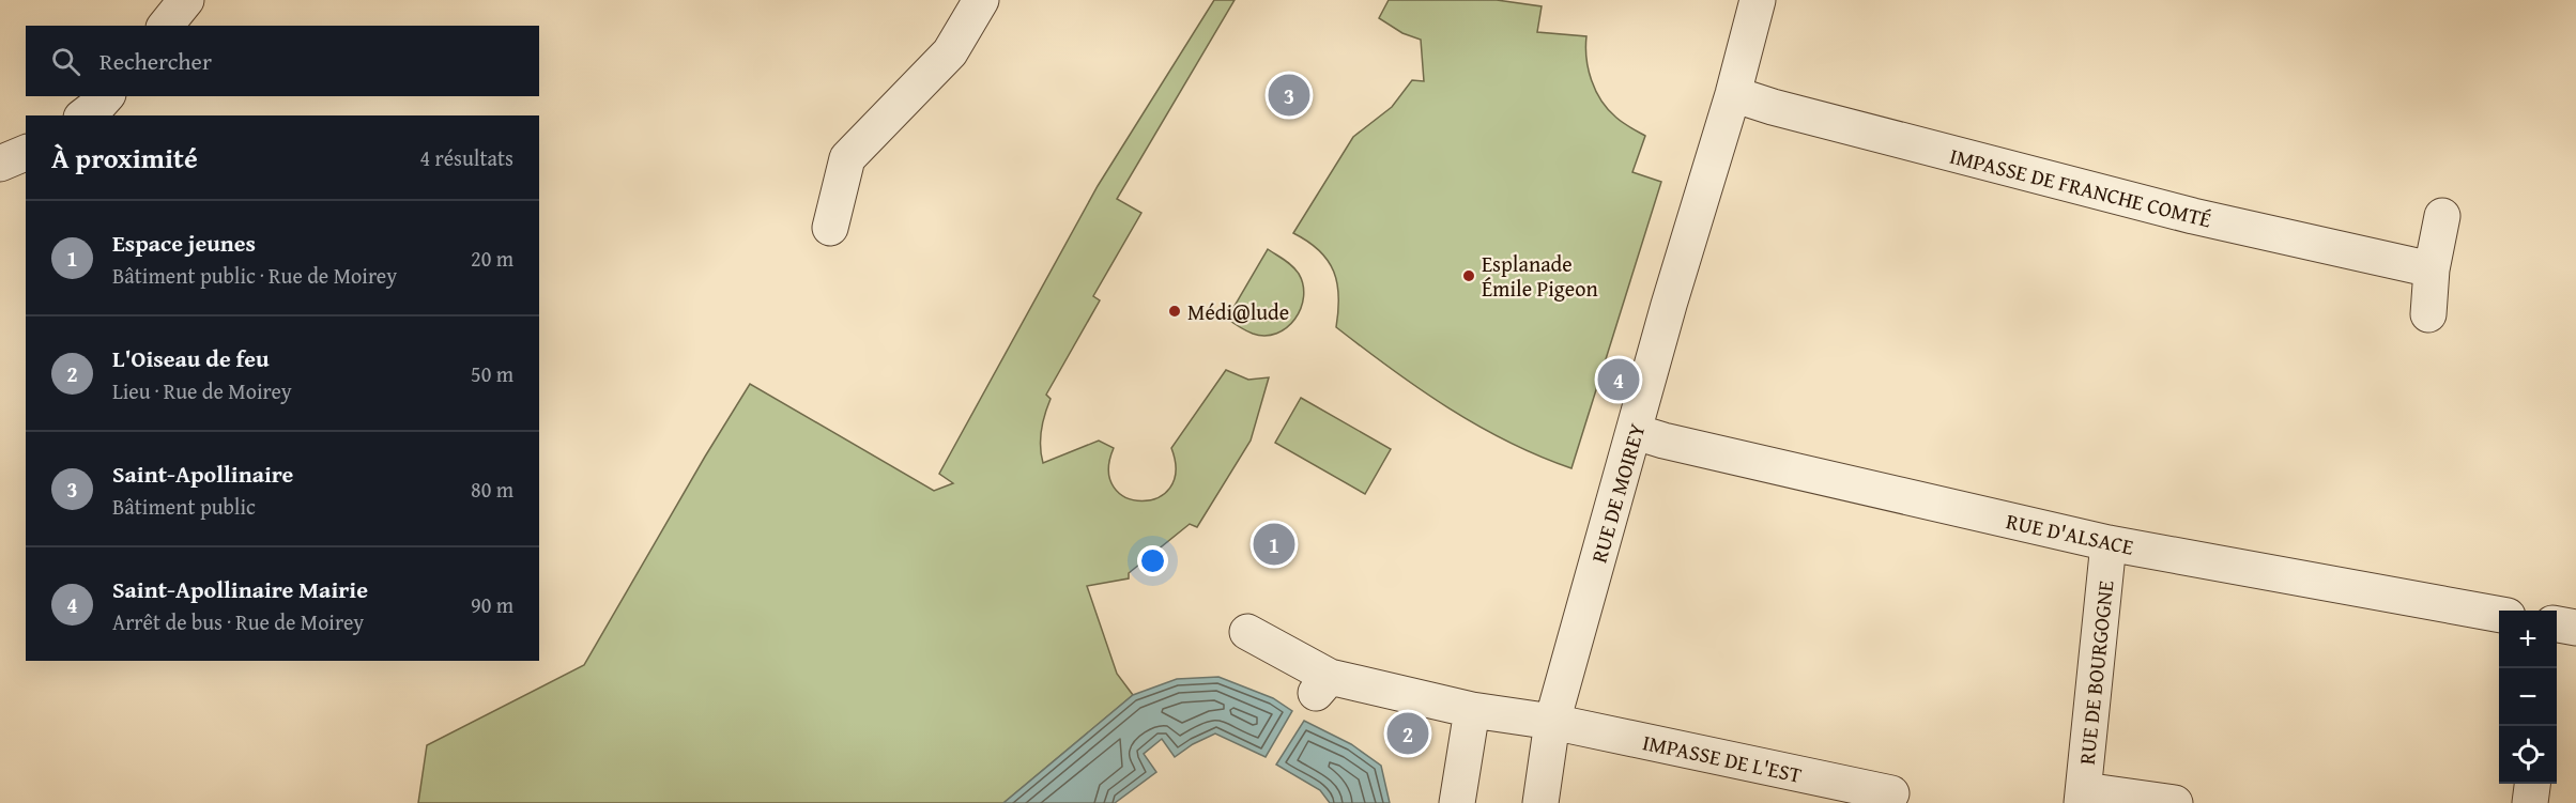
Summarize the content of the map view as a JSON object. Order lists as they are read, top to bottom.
{
  "streets": {
    "street": [
      "IMPASSE DE FRANCHE COMTÉ",
      "RUE DE MOIREY",
      "RUE D'ALSACE",
      "RUE DE BOURGOGNE",
      "IMPASSE DE L'EST"
    ]
  },
  "crossings": [
    ["IMPASSE DE FRANCHE COMTÉ", "RUE DE MOIREY"],
    ["RUE DE MOIREY", "RUE D'ALSACE"],
    ["RUE DE MOIREY", "IMPASSE DE L'EST"],
    ["RUE D'ALSACE", "RUE DE BOURGOGNE"]
  ],
  "places": ["Esplanade Émile Pigeon", "Médi@lude"],
  "page": {
    "search": "Rechercher",
    "pins": [
      "3",
      "4",
      "1",
      "2"
    ],
    "heading": ["À proximité", "4 résultats"],
    "list": [
      {
        "mark": "1",
        "name": "Espace jeunes",
        "note": "Bâtiment public · Rue de Moirey",
        "value": "20 m"
      },
      {
        "mark": "2",
        "name": "L'Oiseau de feu",
        "note": "Lieu · Rue de Moirey",
        "value": "50 m"
      },
      {
        "mark": "3",
        "name": "Saint-Apollinaire",
        "note": "Bâtiment public",
        "value": "80 m"
      },
      {
        "mark": "4",
        "name": "Saint-Apollinaire Mairie",
        "note": "Arrêt de bus · Rue de Moirey",
        "value": "90 m"
      }
    ],
    "map_buttons": ["+", "−"]
  }
}
